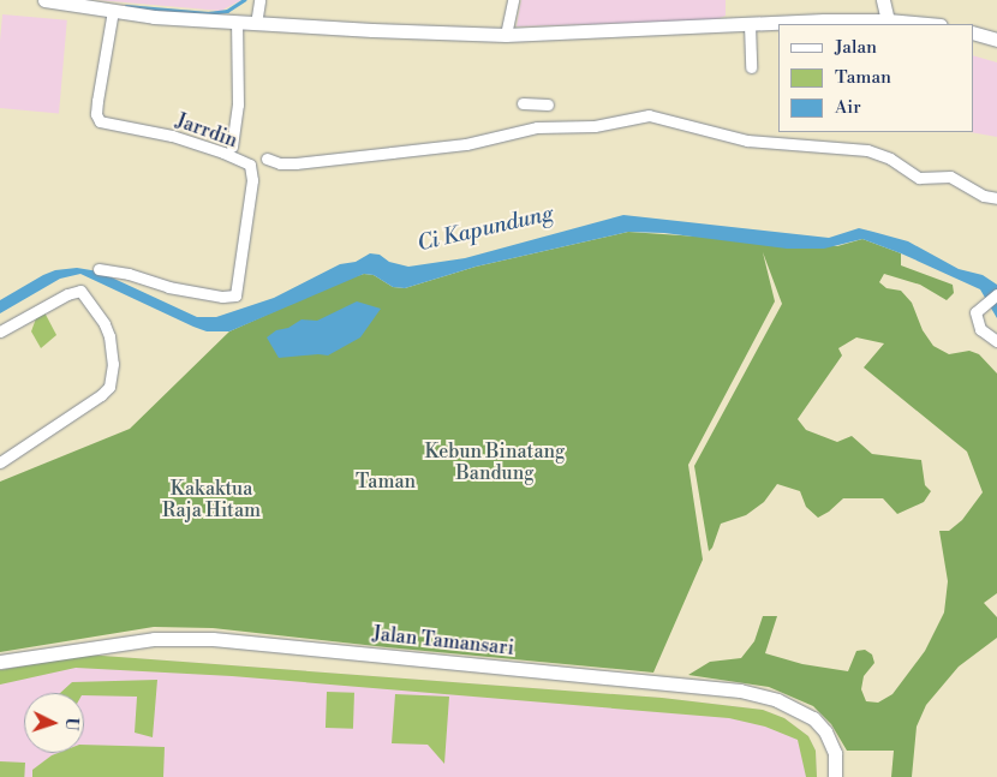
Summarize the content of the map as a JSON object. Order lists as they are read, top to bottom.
{
  "streets": {
    "main road": ["Jalan Tamansari"],
    "street": ["Jarrdin"]
  },
  "water": ["Ci Kapundung"],
  "parks": ["Kebun Binatang Bandung", "Taman", "Kakaktua Raja Hitam"],
  "legend": ["Jalan", "Taman", "Air"],
  "north": "right"
}
